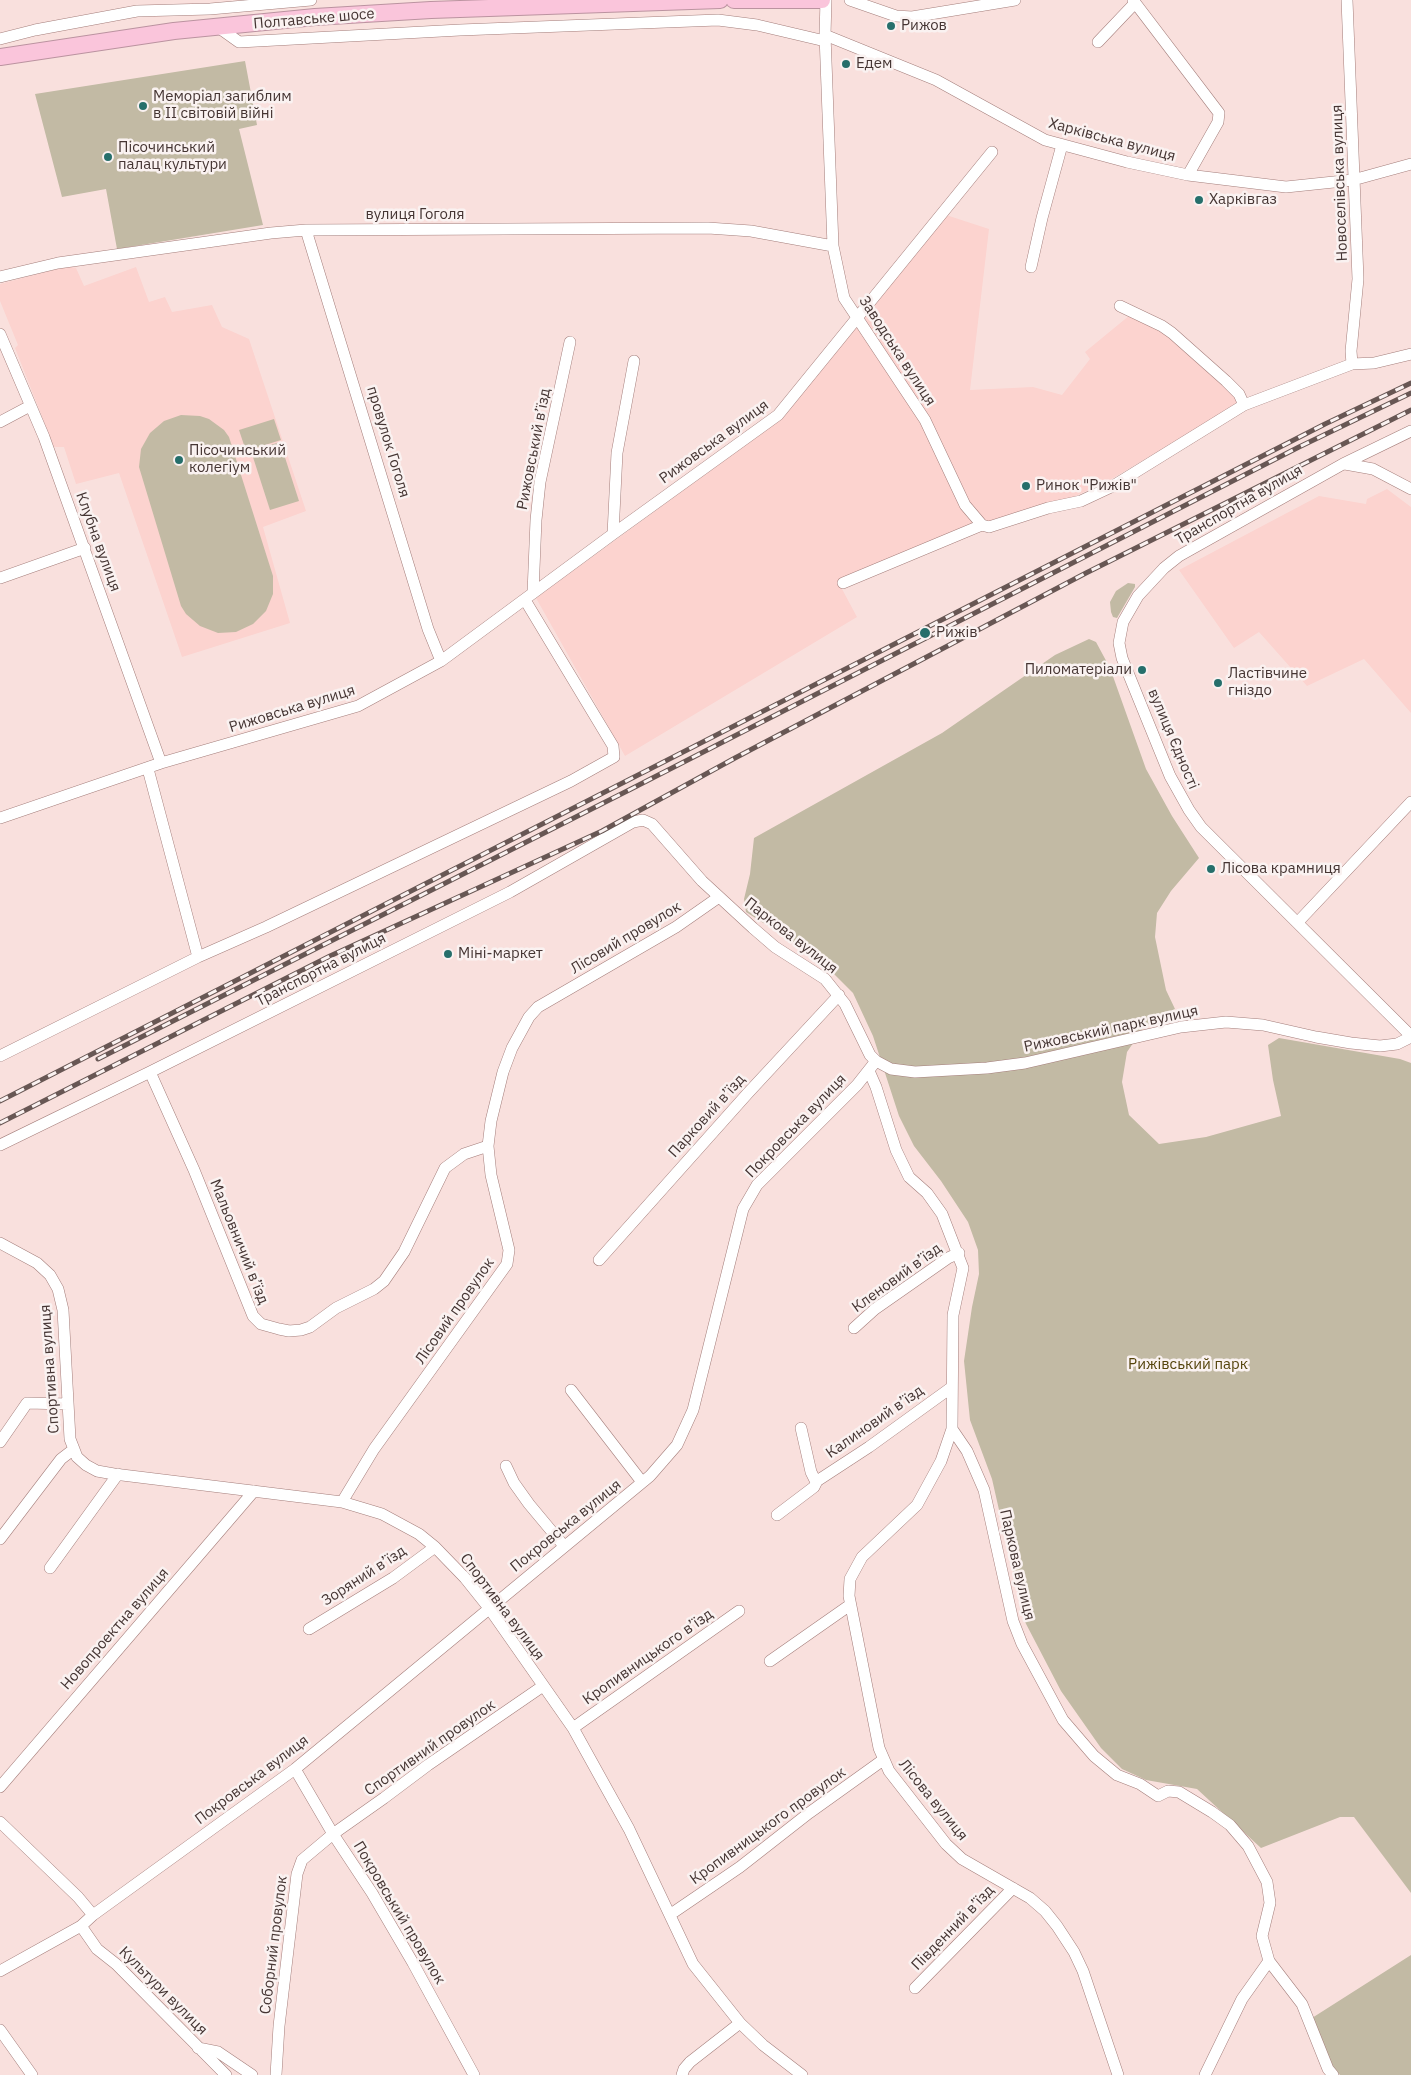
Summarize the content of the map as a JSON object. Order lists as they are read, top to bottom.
{
  "streets": {
    "highway": ["Полтавське шосе"],
    "street": [
      "Харківська вулиця",
      "Новоселівська вулиця",
      "вулиця Гоголя",
      "Заводська вулиця",
      "провулок Гоголя",
      "Рижовська вулиця",
      "Рижовський в’їзд",
      "Транспортна вулиця",
      "Клубна вулиця",
      "вулиця Єдності",
      "Паркова вулиця",
      "Лісовий провулок",
      "Рижовський парк вулиця",
      "Парковий в’їзд",
      "Покровська вулиця",
      "Мальовничий в’їзд",
      "Кленовий в’їзд",
      "Спортивна вулиця",
      "Калиновий в’їзд",
      "Зоряний в’їзд",
      "Новопроектна вулиця",
      "Кропивницького в’їзд",
      "Спортивний провулок",
      "Лісова вулиця",
      "Кропивницького провулок",
      "Покровський провулок",
      "Південний в’їзд",
      "Соборний провулок",
      "Культури вулиця"
    ]
  },
  "crossings": [
    ["Полтавське шосе", "Харківська вулиця"],
    ["Харківська вулиця", "Новоселівська вулиця"],
    ["Харківська вулиця", "Заводська вулиця"],
    ["вулиця Гоголя", "Заводська вулиця"],
    ["вулиця Гоголя", "провулок Гоголя"],
    ["Заводська вулиця", "Рижовська вулиця"],
    ["провулок Гоголя", "Рижовська вулиця"],
    ["Рижовська вулиця", "Рижовський в’їзд"],
    ["Рижовська вулиця", "Клубна вулиця"],
    ["Транспортна вулиця", "вулиця Єдності"],
    ["Транспортна вулиця", "Паркова вулиця"],
    ["Транспортна вулиця", "Мальовничий в’їзд"],
    ["вулиця Єдності", "Рижовський парк вулиця"],
    ["Паркова вулиця", "Лісовий провулок"],
    ["Паркова вулиця", "Рижовський парк вулиця"],
    ["Паркова вулиця", "Парковий в’їзд"],
    ["Паркова вулиця", "Покровська вулиця"],
    ["Паркова вулиця", "Лісова вулиця"],
    ["Лісовий провулок", "Мальовничий в’їзд"],
    ["Лісовий провулок", "Спортивна вулиця"],
    ["Рижовський парк вулиця", "Покровська вулиця"],
    ["Покровська вулиця", "Спортивна вулиця"],
    ["Покровська вулиця", "Покровський провулок"],
    ["Покровська вулиця", "Культури вулиця"],
    ["Спортивна вулиця", "Зоряний в’їзд"],
    ["Спортивна вулиця", "Новопроектна вулиця"],
    ["Спортивна вулиця", "Кропивницького в’їзд"],
    ["Спортивна вулиця", "Спортивний провулок"],
    ["Спортивна вулиця", "Кропивницького провулок"],
    ["Спортивний провулок", "Покровський провулок"],
    ["Спортивний провулок", "Соборний провулок"],
    ["Лісова вулиця", "Кропивницького провулок"],
    ["Лісова вулиця", "Південний в’їзд"],
    ["Покровський провулок", "Соборний провулок"]
  ],
  "parks": ["Рижівський парк"],
  "places": [
    "Рижов",
    "Едем",
    "Меморіал загиблим в II світовій війні",
    "Пісочинський палац культури",
    "Харківгаз",
    "Пісочинський колегіум",
    "Ринок \"Рижів\"",
    "Рижів",
    "Пиломатеріали",
    "Ластівчине гніздо",
    "Лісова крамниця",
    "Міні-маркет"
  ]
}
